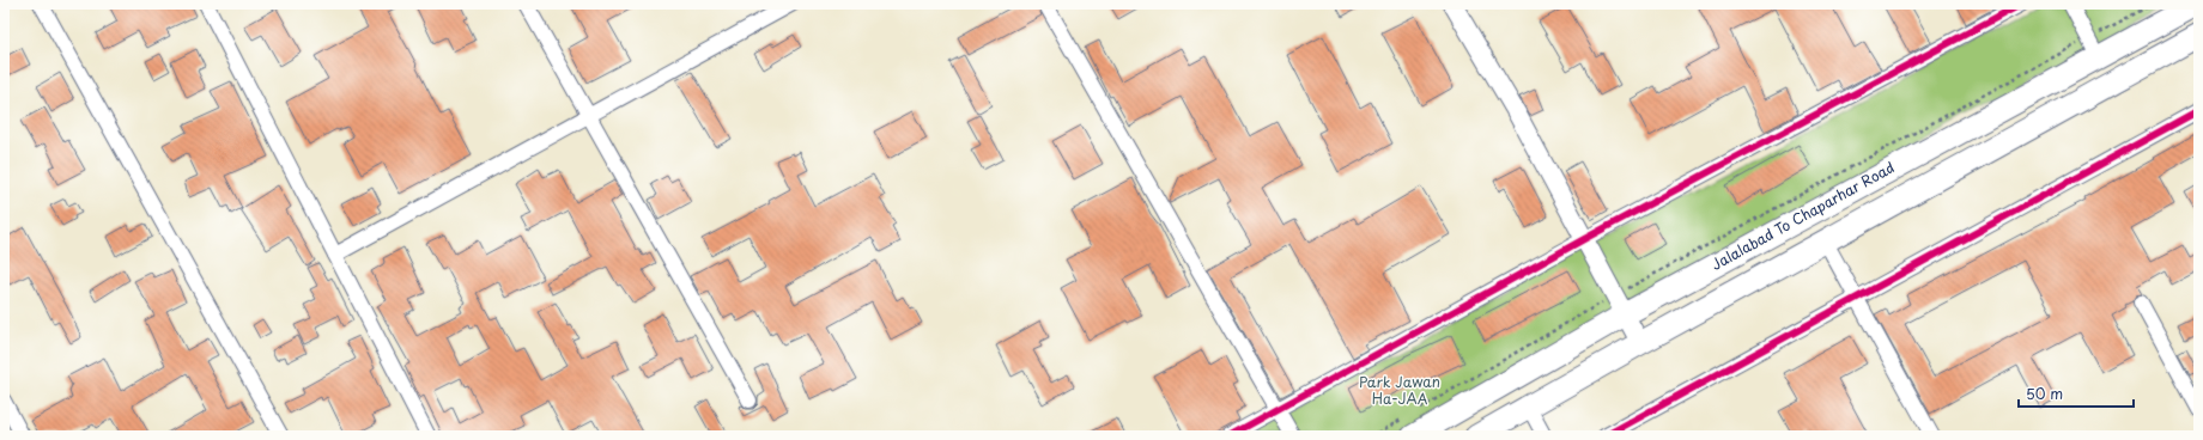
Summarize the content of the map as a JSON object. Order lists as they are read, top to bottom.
{
  "streets": {
    "main road": ["Jalalabad To Chaparhar Road"]
  },
  "parks": ["Park Jawan Ha-JAA"],
  "scale_bar": "50 m"
}
